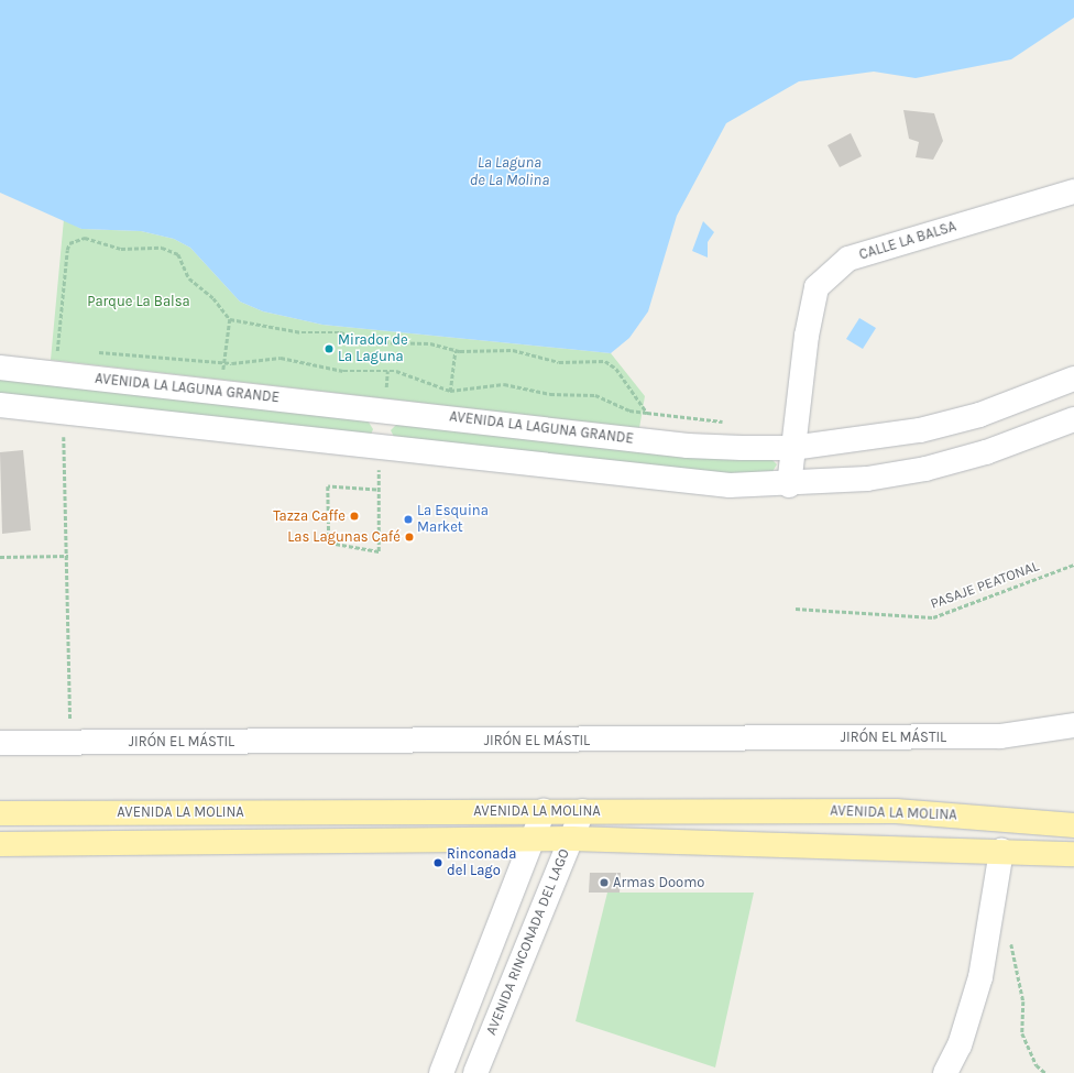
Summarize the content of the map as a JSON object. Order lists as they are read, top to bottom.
{
  "streets": {
    "main road": ["AVENIDA LA MOLINA"],
    "street": [
      "CALLE LA BALSA",
      "AVENIDA LA LAGUNA GRANDE",
      "JIRÓN EL MÁSTIL",
      "AVENIDA RINCONADA DEL LAGO"
    ],
    "path": ["PASAJE PEATONAL"]
  },
  "crossings": [
    ["CALLE LA BALSA", "AVENIDA LA LAGUNA GRANDE"],
    ["AVENIDA LA MOLINA", "AVENIDA RINCONADA DEL LAGO"]
  ],
  "water": ["La Laguna de La Molina"],
  "parks": ["Parque La Balsa"],
  "places": [
    "Mirador de La Laguna",
    "Tazza Caffe",
    "La Esquina Market",
    "Las Lagunas Café",
    "Rinconada del Lago",
    "Armas Doomo"
  ]
}
